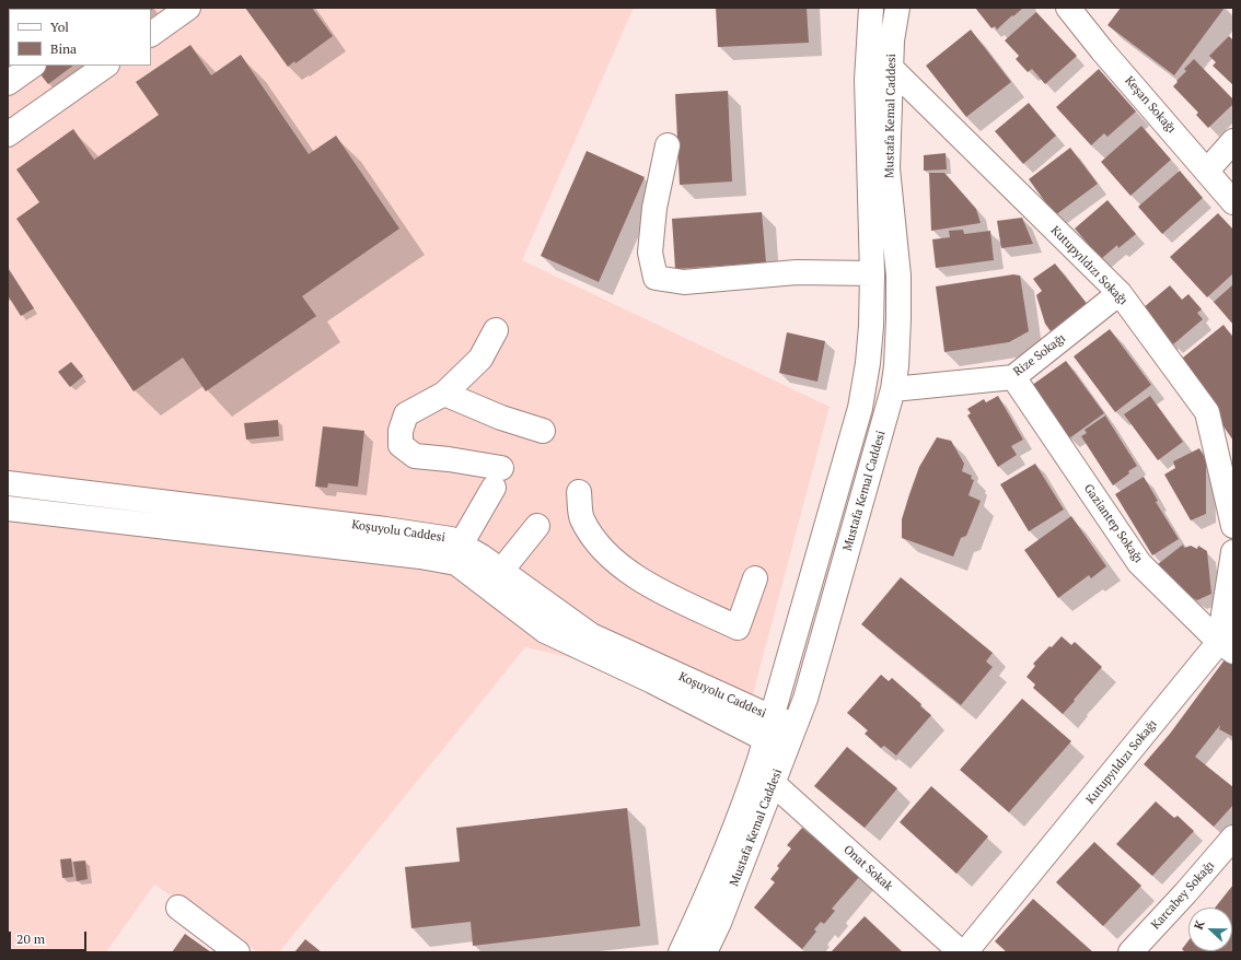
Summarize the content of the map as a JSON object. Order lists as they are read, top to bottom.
{
  "streets": {
    "street": [
      "Keşan Sokağı",
      "Mustafa Kemal Caddesi",
      "Kutupyıldızı Sokağı",
      "Rize Sokağı",
      "Gaziantep Sokağı",
      "Koşuyolu Caddesi",
      "Onat Sokak",
      "Karcabey Sokağı"
    ]
  },
  "crossings": [
    ["Mustafa Kemal Caddesi", "Kutupyıldızı Sokağı"],
    ["Mustafa Kemal Caddesi", "Rize Sokağı"],
    ["Mustafa Kemal Caddesi", "Koşuyolu Caddesi"],
    ["Mustafa Kemal Caddesi", "Onat Sokak"],
    ["Kutupyıldızı Sokağı", "Rize Sokağı"],
    ["Kutupyıldızı Sokağı", "Gaziantep Sokağı"],
    ["Rize Sokağı", "Gaziantep Sokağı"]
  ],
  "legend": ["Yol", "Bina"],
  "scale_bar": "20 m",
  "north": "left"
}
